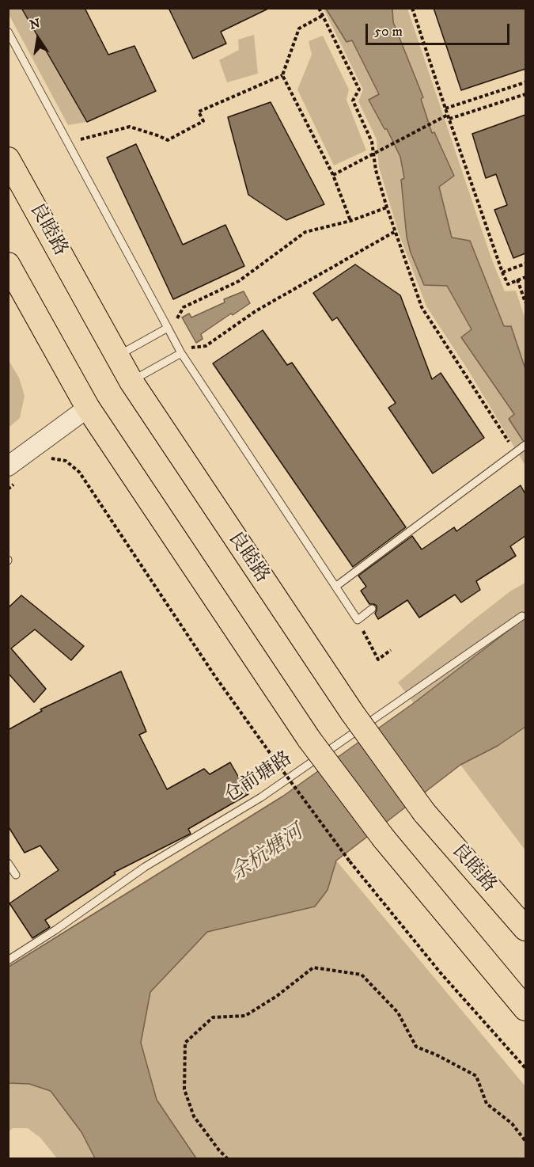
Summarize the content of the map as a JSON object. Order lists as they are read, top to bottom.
{
  "streets": {
    "main road": ["良睦路"],
    "lane": ["仓前塘路"]
  },
  "water": ["余杭塘河"],
  "scale_bar": "50 m",
  "north": "top"
}
